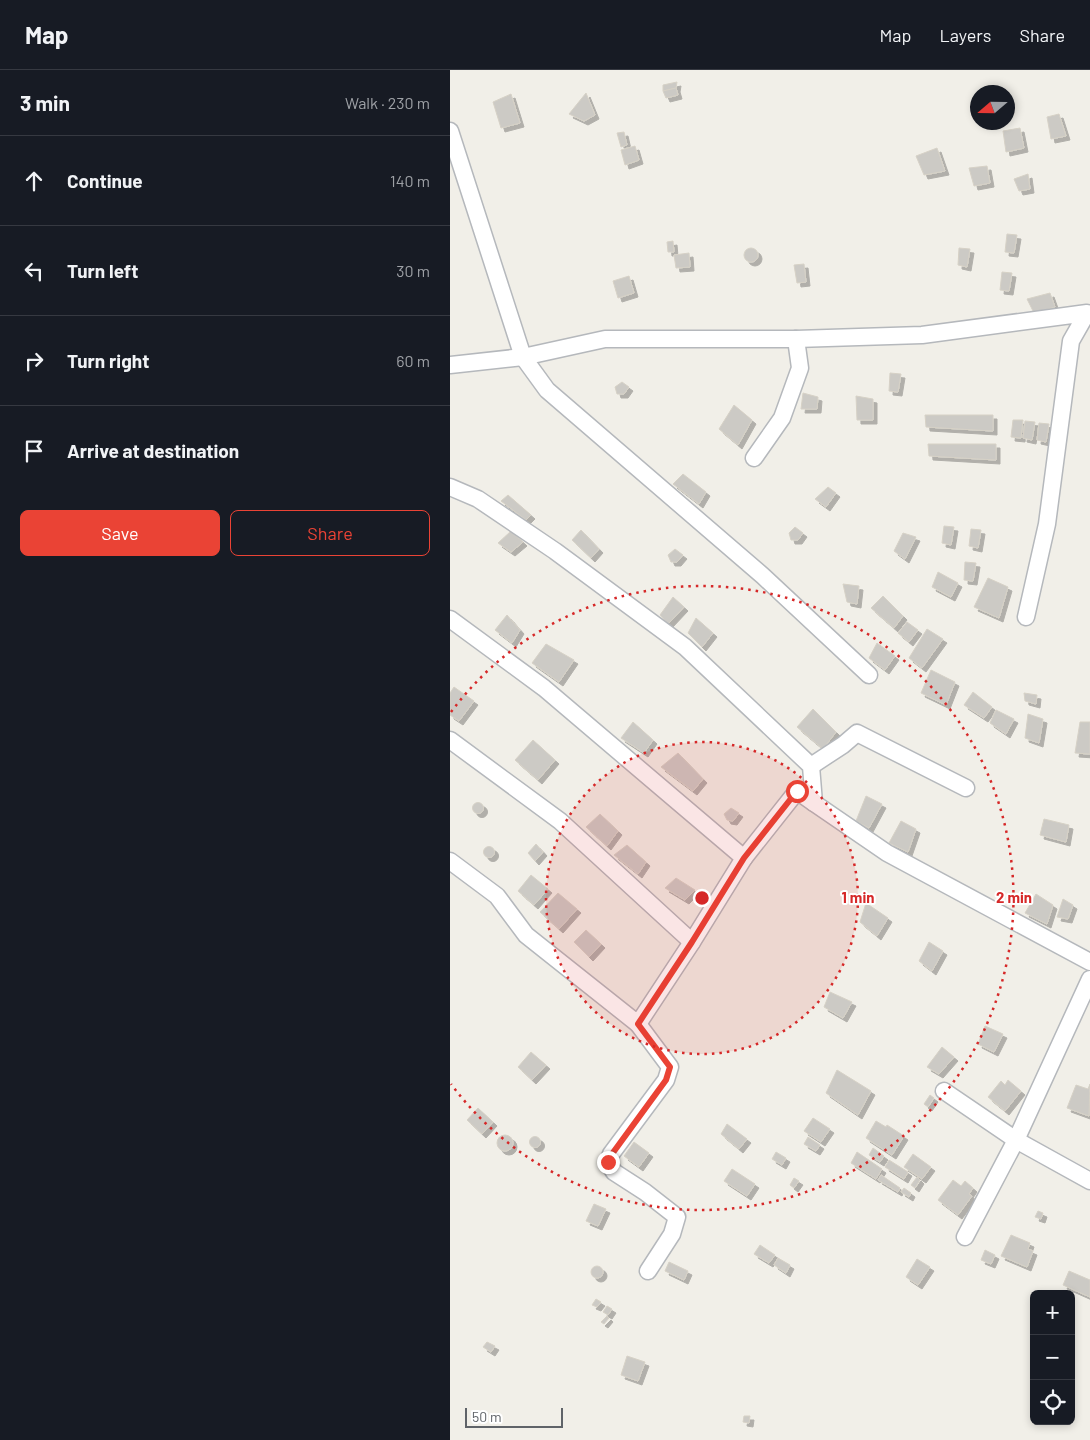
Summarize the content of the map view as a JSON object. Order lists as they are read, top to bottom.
{
  "scale_bar": "50 m",
  "north": "left",
  "page": {
    "header": "Map",
    "nav": ["Map", "Layers", "Share"],
    "heading": ["3 min", "Walk · 230 m"],
    "list": [
      ["Continue", "140 m"],
      ["Turn left", "30 m"],
      ["Turn right", "60 m"],
      "Arrive at destination"
    ],
    "buttons": ["Save", "Share"],
    "map_buttons": ["+", "−"],
    "scale": "50 m"
  },
  "rings": ["1 min", "2 min"]
}
